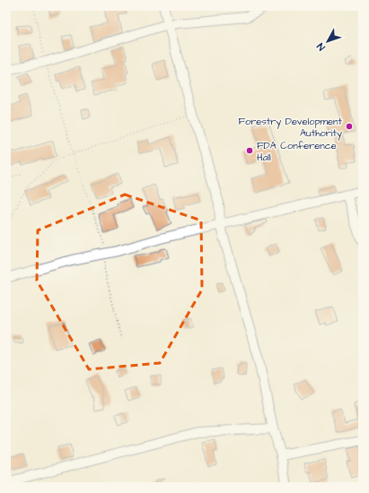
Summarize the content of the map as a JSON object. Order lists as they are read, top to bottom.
{
  "places": ["Forestry Development Authority", "FDA Conference Hall"],
  "north": "bottom left"
}
